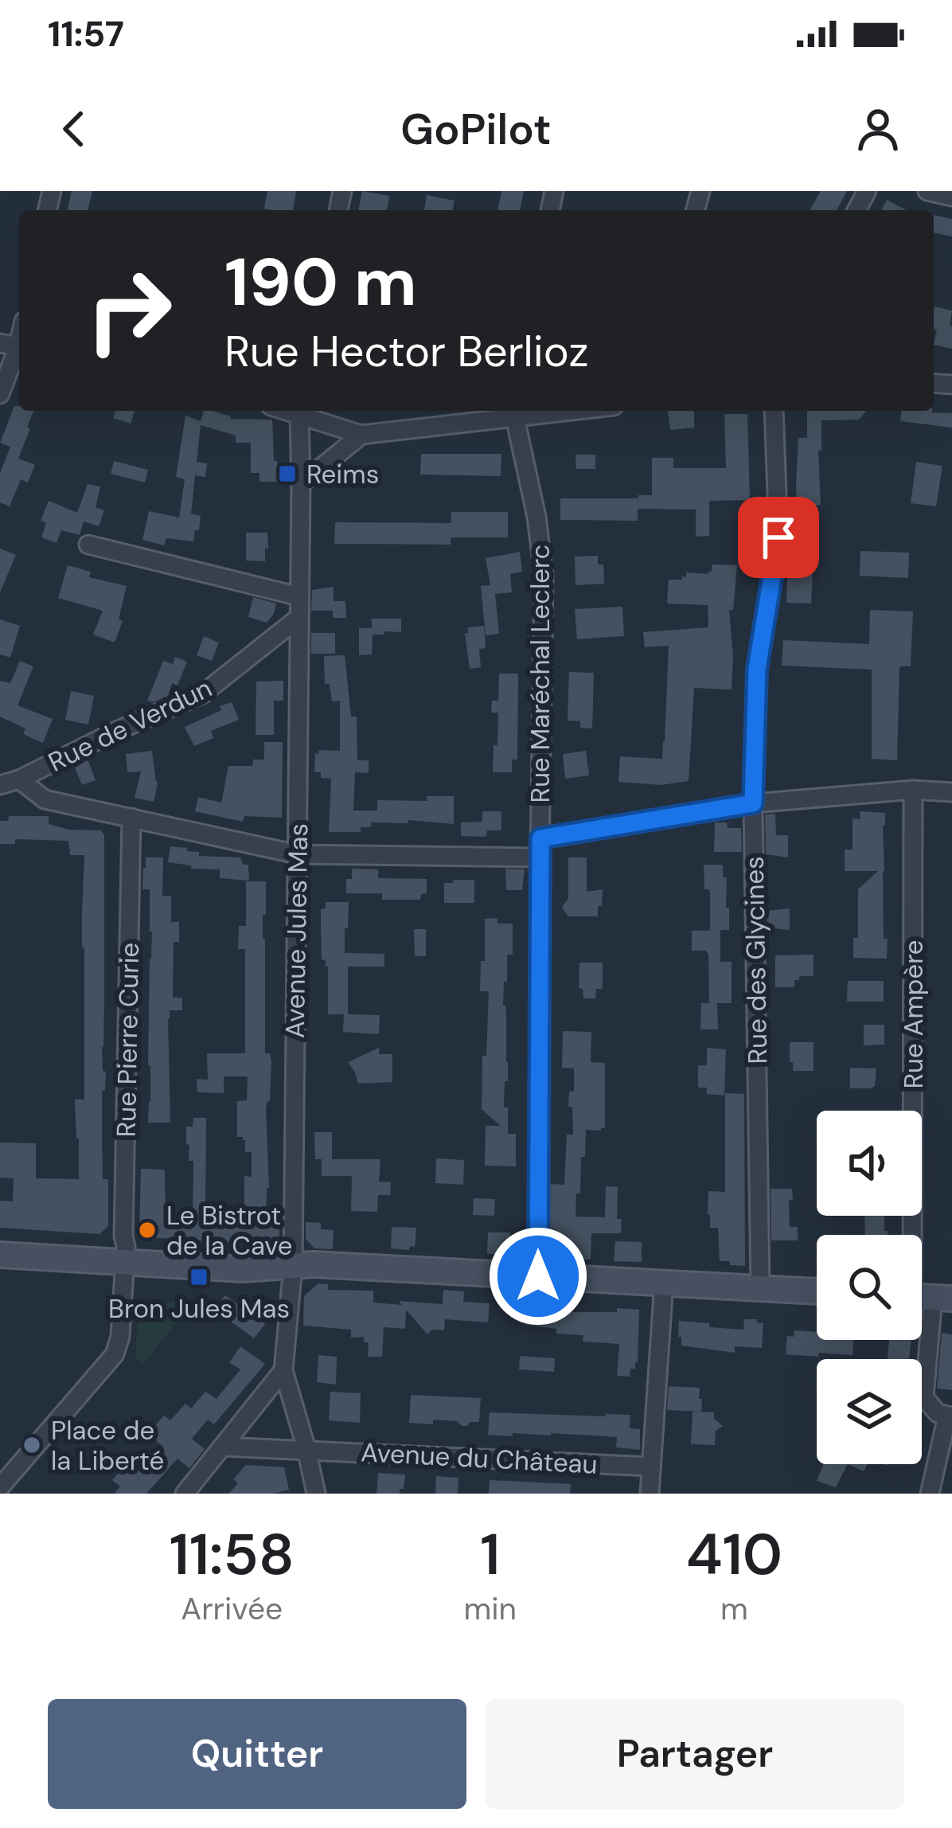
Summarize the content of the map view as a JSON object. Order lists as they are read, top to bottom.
{
  "streets": {
    "street": [
      "Rue Maréchal Leclerc",
      "Rue de Verdun",
      "Avenue Jules Mas",
      "Rue des Glycines",
      "Rue Ampère",
      "Rue Pierre Curie",
      "Avenue du Château"
    ]
  },
  "crossings": [
    ["Rue de Verdun", "Avenue Jules Mas"]
  ],
  "places": {
    "transit": ["Reims", "Bron Jules Mas"],
    "other": ["Le Bistrot de la Cave", "Place de la Liberté"]
  },
  "page": {
    "status": "11:57",
    "header": "GoPilot",
    "turn": ["190 m", "Rue Hector Berlioz"],
    "eta": [
      "11:58",
      "Arrivée",
      "1",
      "min",
      "410",
      "m"
    ],
    "buttons": ["Quitter", "Partager"]
  }
}
